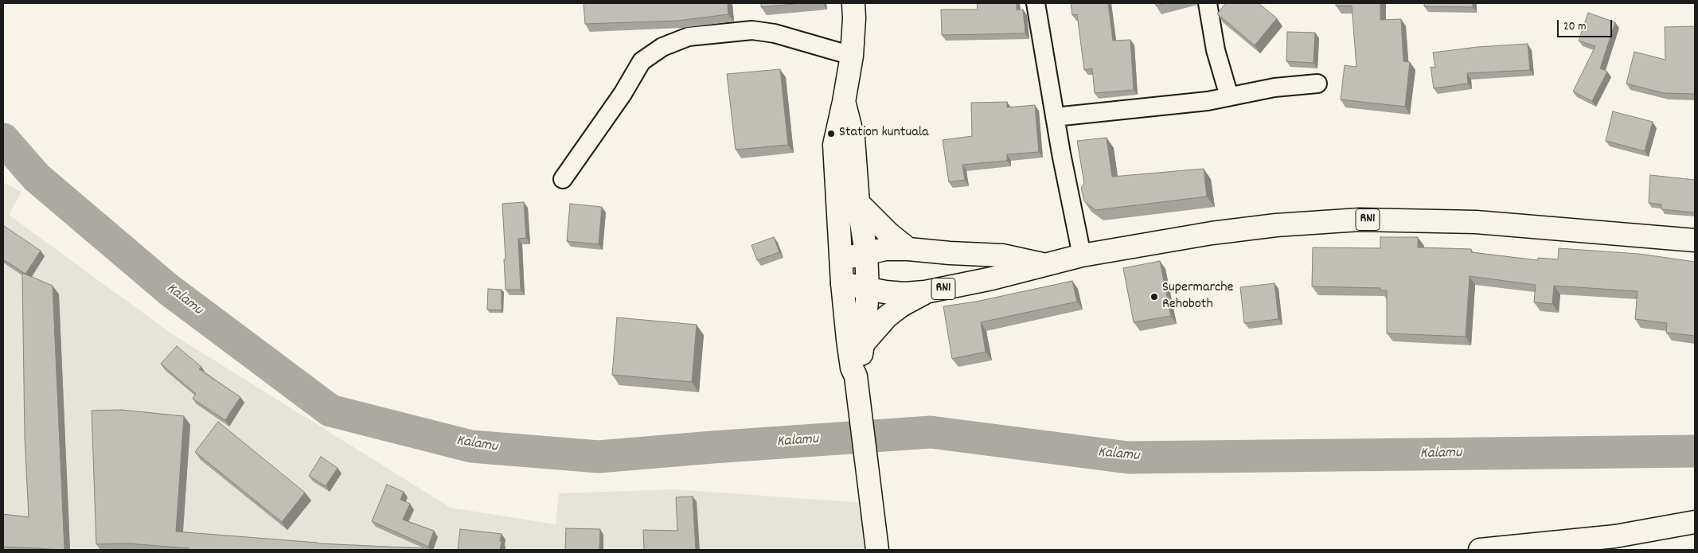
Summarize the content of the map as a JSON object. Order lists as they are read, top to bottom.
{
  "streets": {
    "main road": ["RN1"]
  },
  "water": ["Kalamu"],
  "places": ["Station kuntuala", "Supermarche Rehoboth"],
  "scale_bar": "20 m"
}
